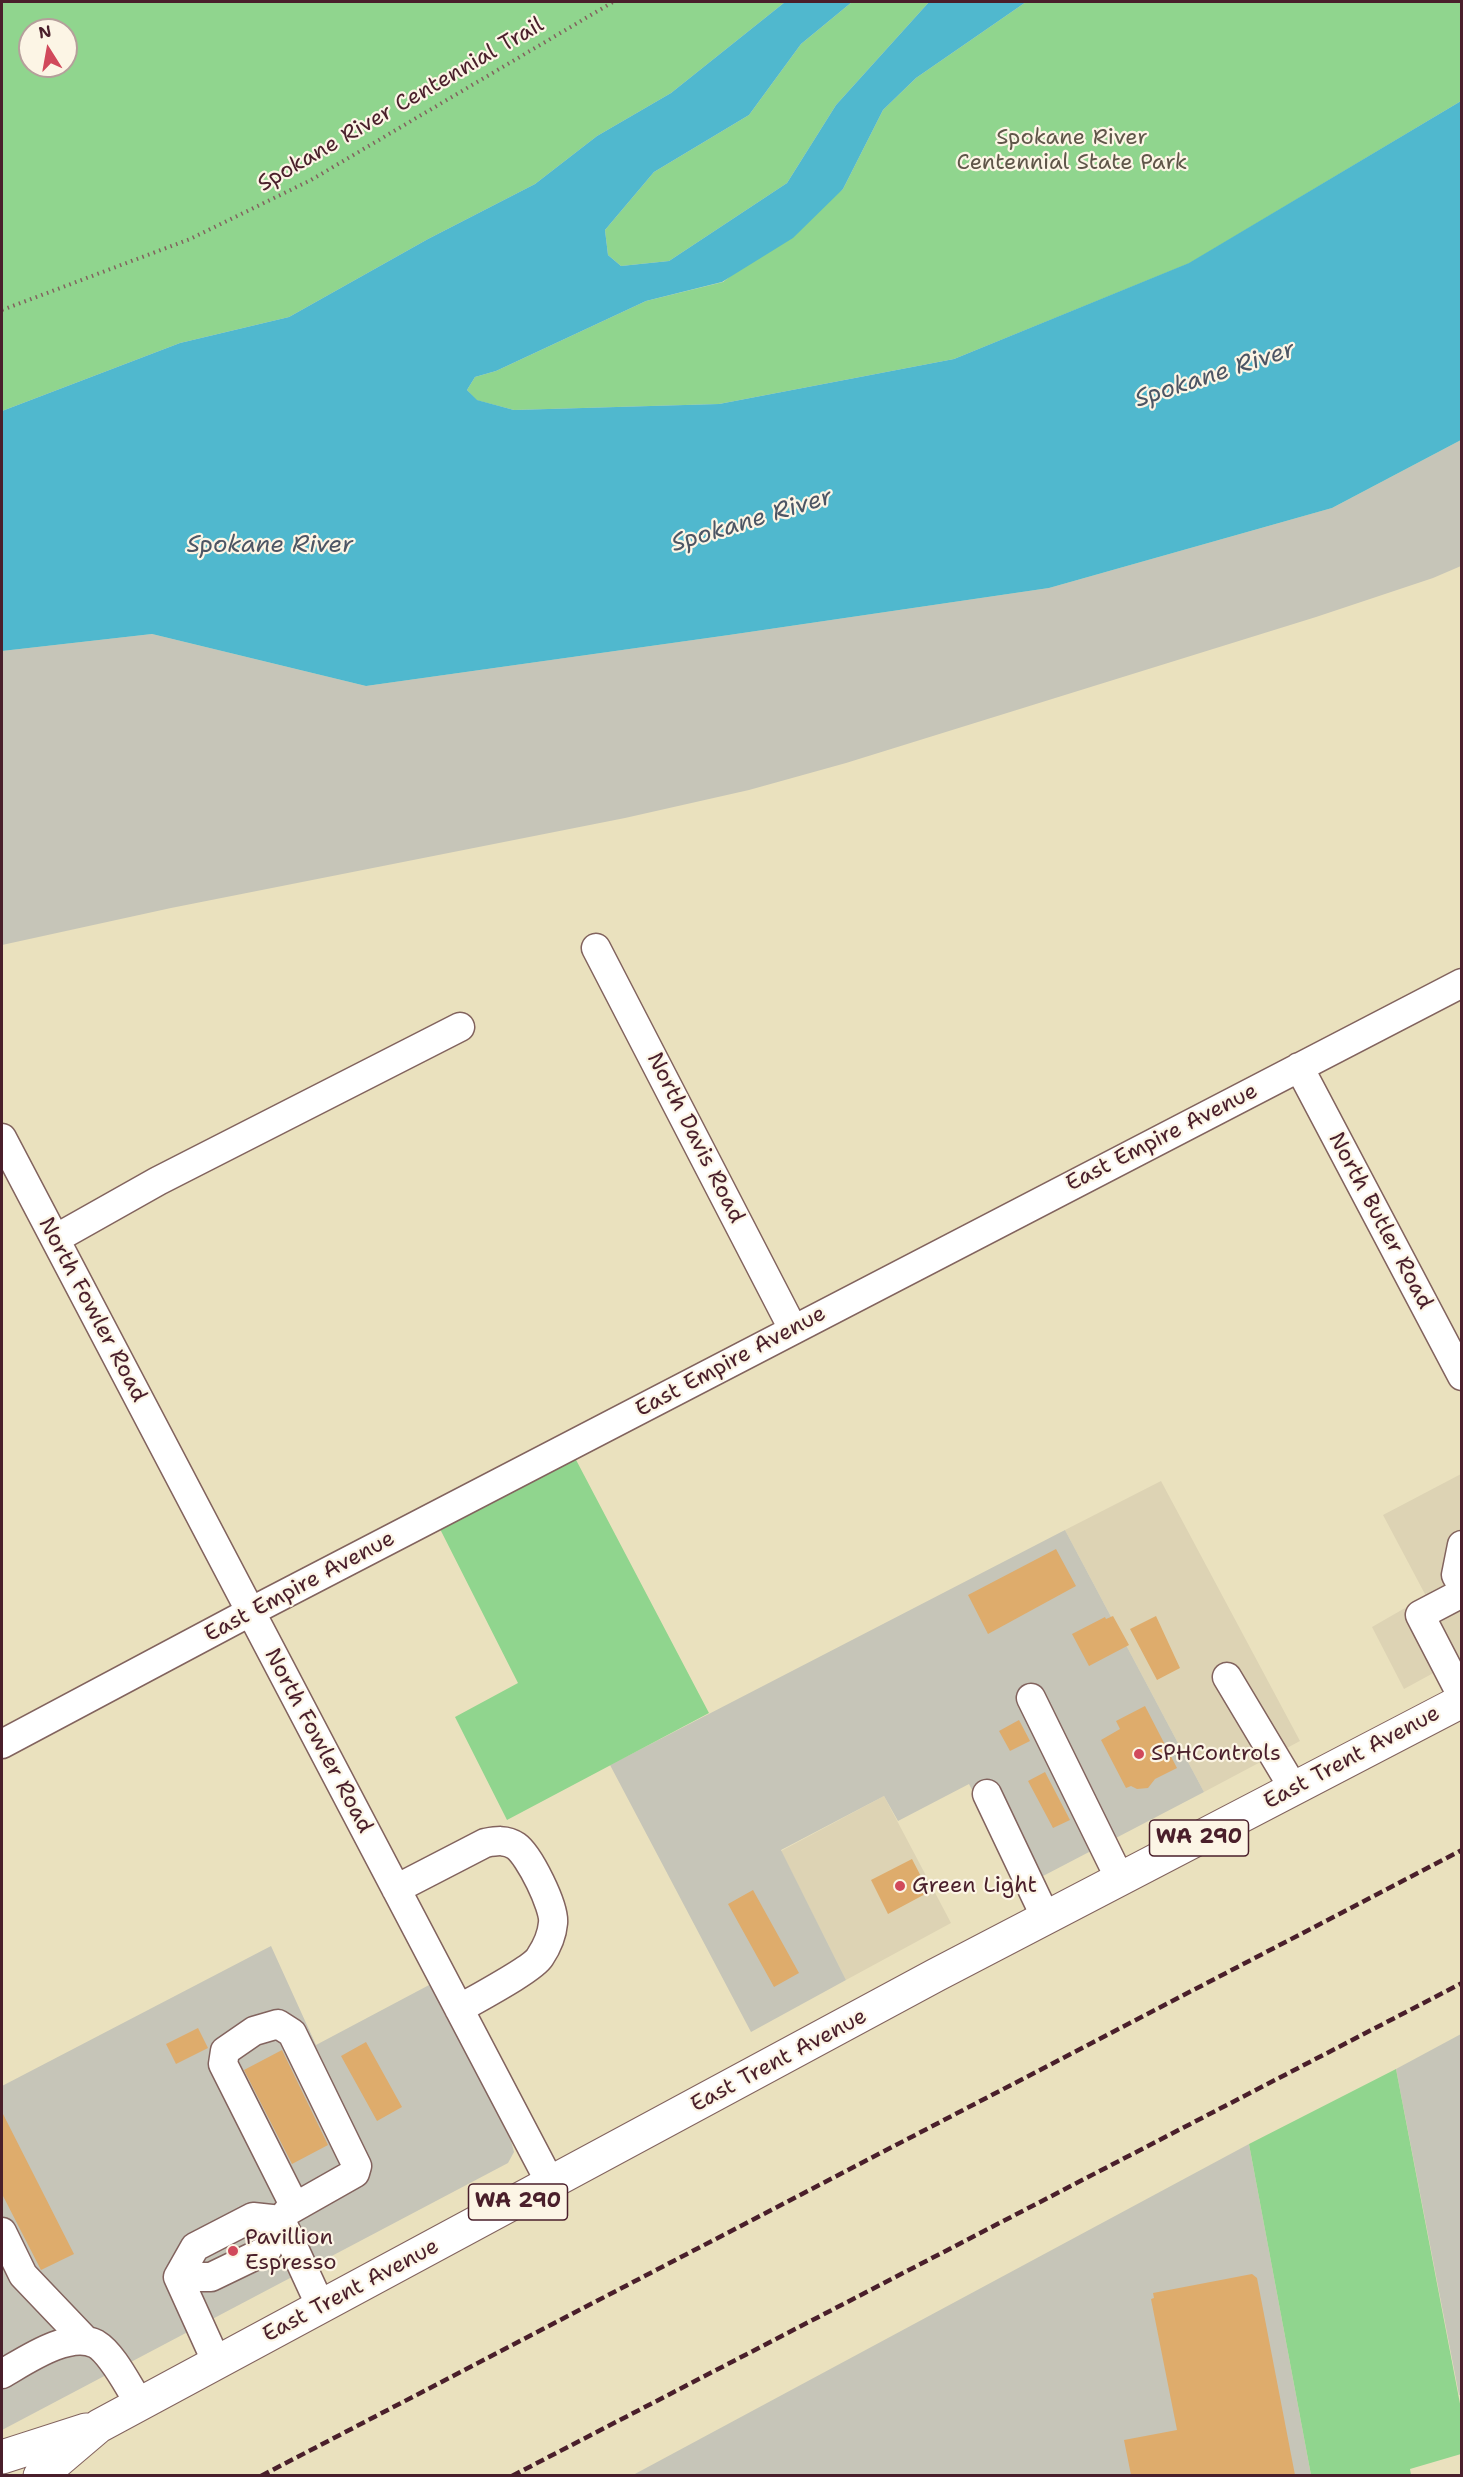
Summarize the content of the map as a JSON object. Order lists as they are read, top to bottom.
{
  "streets": {
    "main road": ["East Trent Avenue", "WA 290"],
    "street": [
      "North Davis Road",
      "East Empire Avenue",
      "North Butler Road",
      "North Fowler Road"
    ],
    "path": ["Spokane River Centennial Trail"]
  },
  "crossings": [
    ["North Davis Road", "East Empire Avenue"],
    ["East Empire Avenue", "North Butler Road"],
    ["East Empire Avenue", "North Fowler Road"],
    ["North Fowler Road", "East Trent Avenue"]
  ],
  "water": ["Spokane River"],
  "parks": ["Spokane River Centennial State Park"],
  "places": ["SPHControls", "Green Light", "Pavillion Espresso"],
  "north": "top"
}
